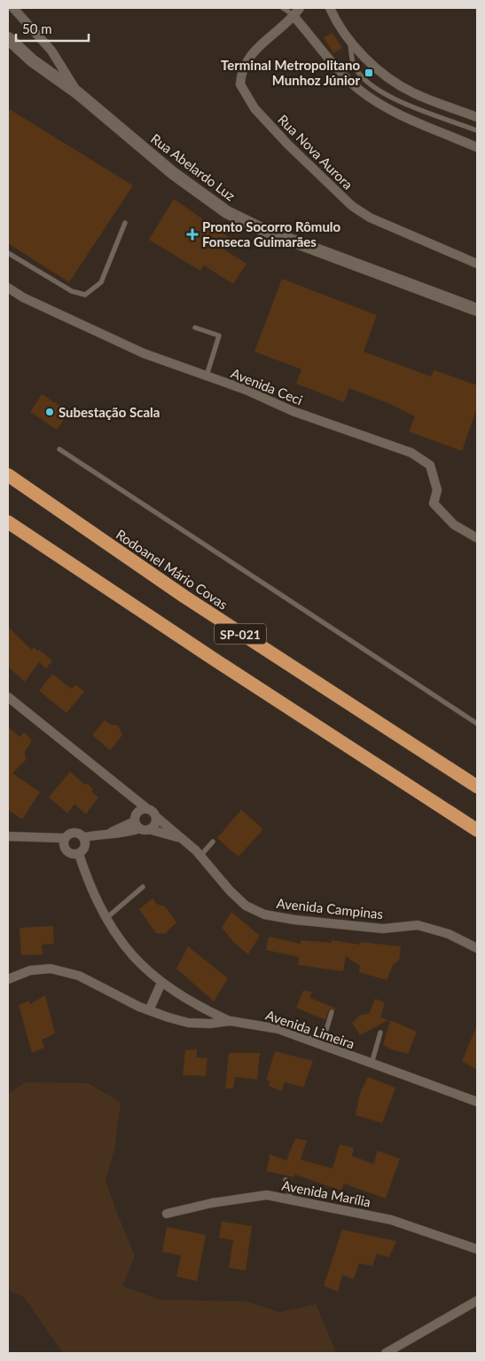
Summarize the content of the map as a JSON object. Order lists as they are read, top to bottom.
{
  "streets": {
    "highway": ["Rodoanel Mário Covas", "SP-021"],
    "main road": ["Rua Abelardo Luz"],
    "street": [
      "Rua Nova Aurora",
      "Avenida Ceci",
      "Avenida Campinas",
      "Avenida Limeira",
      "Avenida Marília"
    ]
  },
  "places": {
    "transit": ["Terminal Metropolitano Munhoz Júnior"],
    "health": ["Pronto Socorro Rômulo Fonseca Guimarães"],
    "other": ["Subestação Scala"]
  },
  "scale_bar": "50 m"
}
